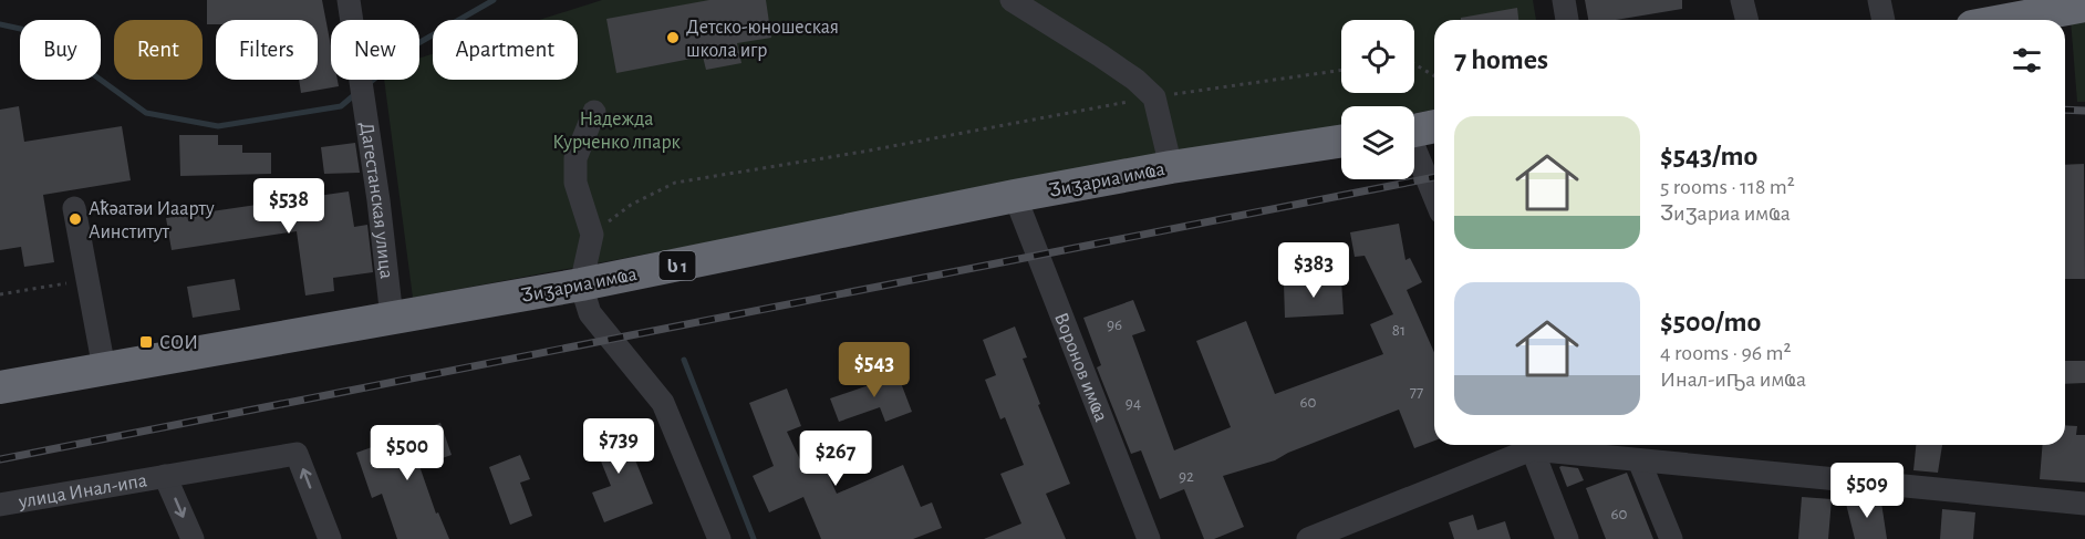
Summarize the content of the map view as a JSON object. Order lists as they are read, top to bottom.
{
  "streets": {
    "highway": ["Ӡиӡариа имҩа", "ს 1"],
    "street": ["Дагестанская улица", "Воронов имҩа", "улица Инал-ипа"]
  },
  "crossings": [
    ["Ӡиӡариа имҩа", "Дагестанская улица"],
    ["Ӡиӡариа имҩа", "Воронов имҩа"]
  ],
  "parks": ["Надежда Курченко лпарк"],
  "places": {
    "other": ["Детско-юношеская школа игр", "Аҟәатәи Иаарту Аинститут"],
    "transit": ["СОИ"]
  },
  "house_numbers": [
    "96",
    "81",
    "77",
    "60",
    "94",
    "92",
    "60"
  ],
  "page": {
    "chip": [
      "Buy",
      "Rent",
      "Filters",
      "New",
      "Apartment"
    ],
    "heading": "7 homes",
    "list": [
      {
        "name": "$543/mo",
        "note": "5 rooms · 118 m² · Ӡиӡариа имҩа"
      },
      {
        "name": "$500/mo",
        "note": "4 rooms · 96 m² · Инал-иҧа имҩа"
      }
    ],
    "price": [
      "$538",
      "$383",
      "$543",
      "$739",
      "$500",
      "$267",
      "$509"
    ]
  }
}
